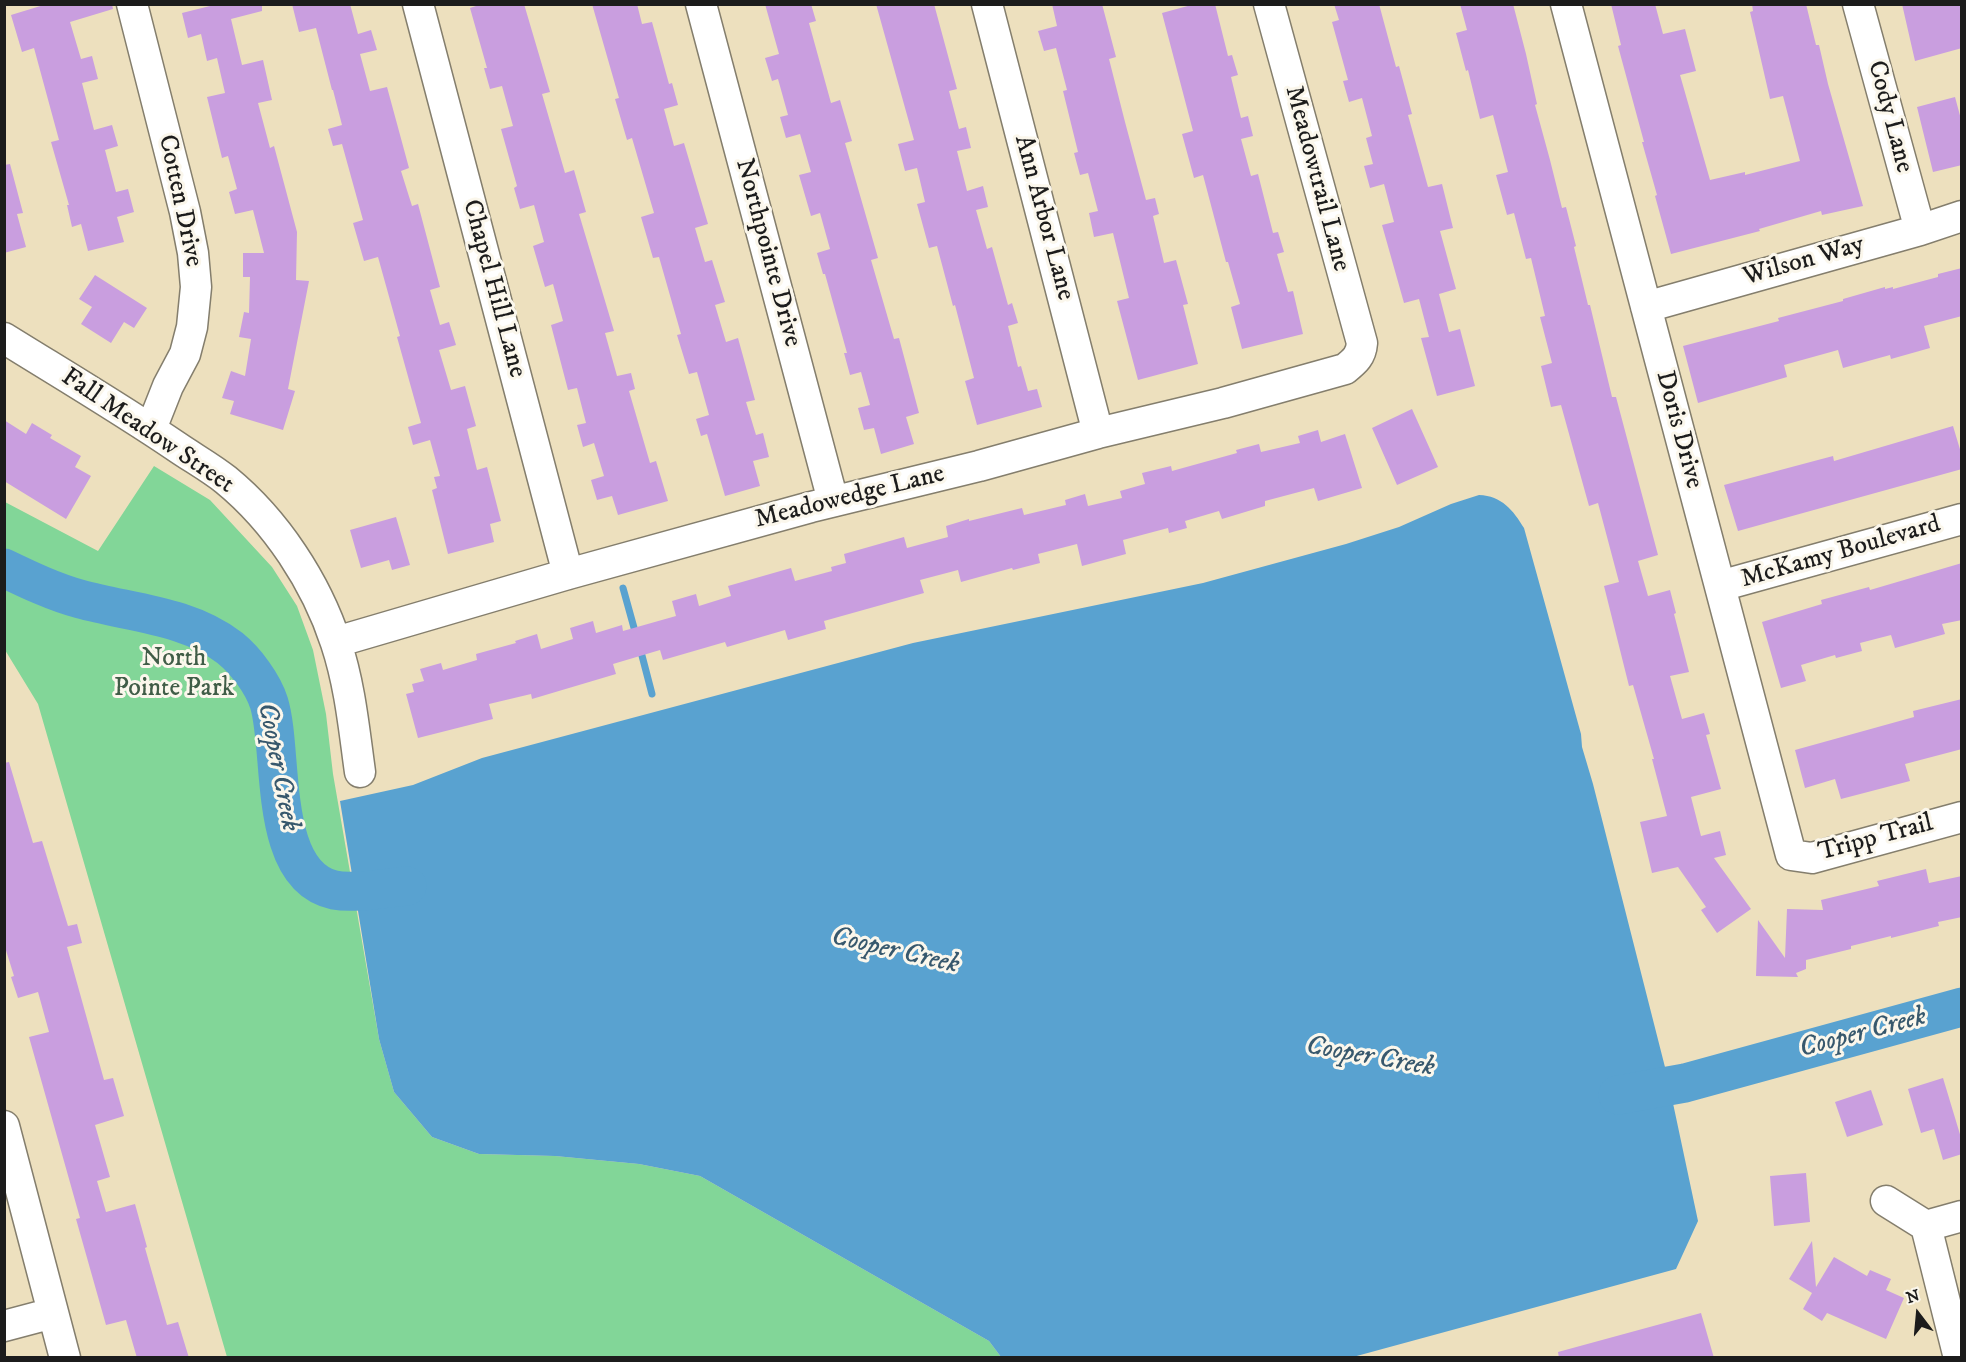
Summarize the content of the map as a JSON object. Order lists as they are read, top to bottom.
{
  "streets": {
    "street": [
      "Cody Lane",
      "Meadowtrail Lane",
      "Cotten Drive",
      "Ann Arbor Lane",
      "Northpointe Drive",
      "Wilson Way",
      "Chapel Hill Lane",
      "Doris Drive",
      "Fall Meadow Street",
      "Meadowedge Lane",
      "McKamy Boulevard",
      "Tripp Trail"
    ]
  },
  "crossings": [
    ["Cody Lane", "Wilson Way"],
    ["Meadowtrail Lane", "Meadowedge Lane"],
    ["Cotten Drive", "Fall Meadow Street"],
    ["Ann Arbor Lane", "Meadowedge Lane"],
    ["Northpointe Drive", "Meadowedge Lane"],
    ["Wilson Way", "Doris Drive"],
    ["Chapel Hill Lane", "Meadowedge Lane"],
    ["Doris Drive", "McKamy Boulevard"],
    ["Doris Drive", "Tripp Trail"],
    ["Fall Meadow Street", "Meadowedge Lane"]
  ],
  "water": ["Cooper Creek"],
  "parks": ["North Pointe Park"],
  "north": "top"
}
